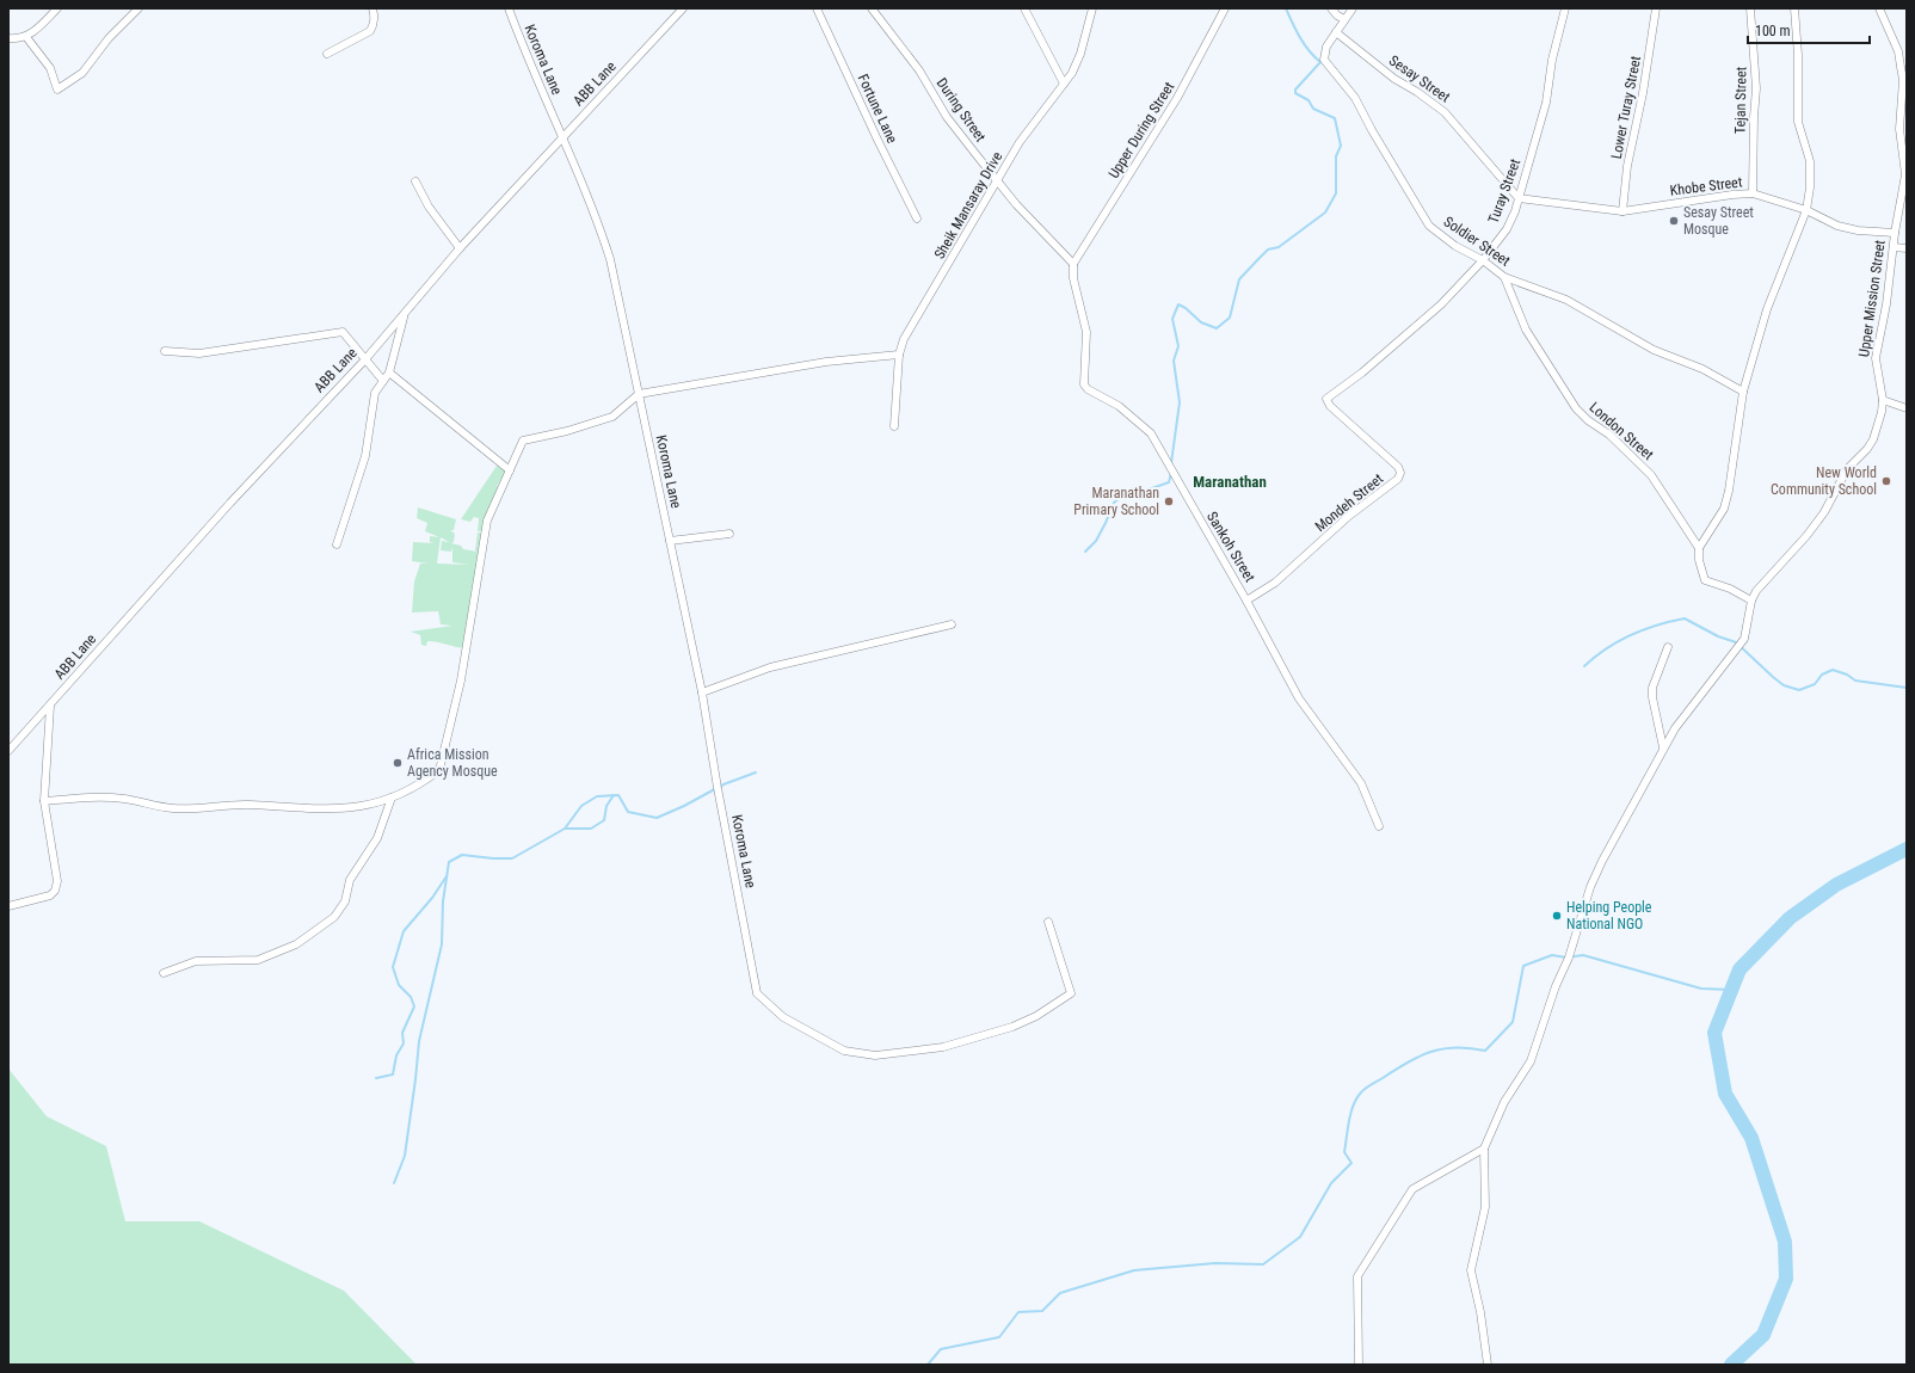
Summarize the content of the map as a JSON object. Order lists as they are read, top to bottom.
{
  "streets": {
    "street": [
      "Koroma Lane",
      "Sesay Street",
      "ABB Lane",
      "Tejan Street",
      "Lower Turay Street",
      "Fortune Lane",
      "During Street",
      "Upper During Street",
      "Khobe Street",
      "Turay Street",
      "Sheik Mansaray Drive",
      "Soldier Street",
      "Upper Mission Street",
      "London Street",
      "Mondeh Street",
      "Sankoh Street"
    ]
  },
  "crossings": [
    ["Koroma Lane", "ABB Lane"],
    ["Sesay Street", "Khobe Street"],
    ["Sesay Street", "Turay Street"],
    ["Sesay Street", "Soldier Street"],
    ["Tejan Street", "Khobe Street"],
    ["Lower Turay Street", "Khobe Street"],
    ["During Street", "Upper During Street"],
    ["During Street", "Sheik Mansaray Drive"],
    ["During Street", "Sankoh Street"],
    ["Upper During Street", "Sankoh Street"],
    ["Khobe Street", "Turay Street"],
    ["Khobe Street", "Upper Mission Street"],
    ["Turay Street", "Soldier Street"],
    ["Turay Street", "Mondeh Street"],
    ["Soldier Street", "London Street"],
    ["Upper Mission Street", "London Street"],
    ["Mondeh Street", "Sankoh Street"]
  ],
  "districts": ["Maranathan"],
  "places": [
    "Sesay Street Mosque",
    "New World Community School",
    "Maranathan Primary School",
    "Africa Mission Agency Mosque",
    "Helping People National NGO"
  ],
  "scale_bar": "100 m"
}
